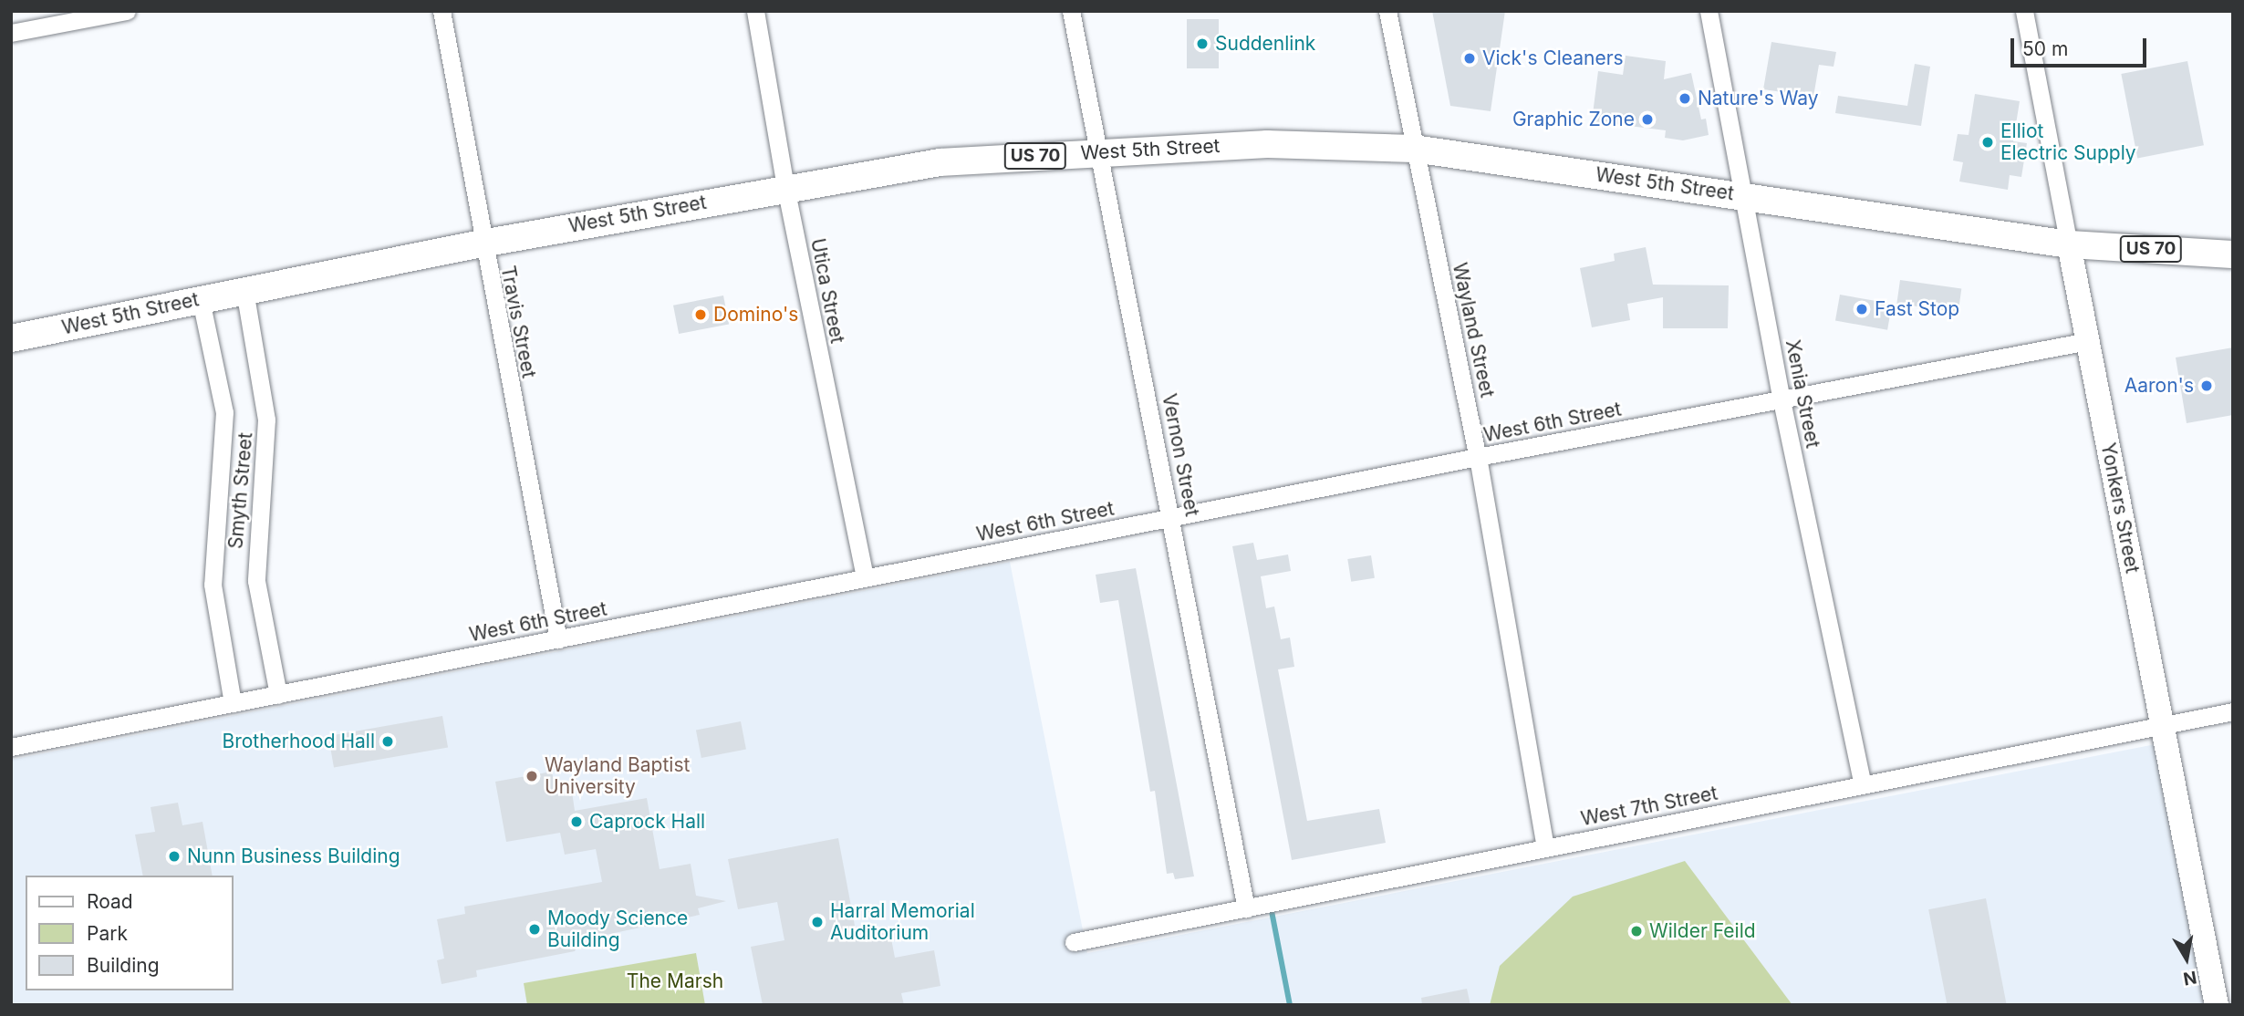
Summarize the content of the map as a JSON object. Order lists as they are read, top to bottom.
{
  "streets": {
    "main road": ["West 5th Street", "US 70"],
    "street": [
      "Utica Street",
      "Travis Street",
      "Wayland Street",
      "Xenia Street",
      "West 6th Street",
      "Vernon Street",
      "Smyth Street",
      "Yonkers Street",
      "West 7th Street"
    ]
  },
  "crossings": [
    ["West 5th Street", "US 70"],
    ["West 5th Street", "Utica Street"],
    ["West 5th Street", "Travis Street"],
    ["West 5th Street", "Wayland Street"],
    ["West 5th Street", "Xenia Street"],
    ["West 5th Street", "Vernon Street"],
    ["West 5th Street", "Smyth Street"],
    ["West 5th Street", "Yonkers Street"],
    ["US 70", "Yonkers Street"],
    ["Utica Street", "West 6th Street"],
    ["Travis Street", "West 6th Street"],
    ["Wayland Street", "West 6th Street"],
    ["Wayland Street", "West 7th Street"],
    ["Xenia Street", "West 6th Street"],
    ["Xenia Street", "West 7th Street"],
    ["West 6th Street", "Vernon Street"],
    ["West 6th Street", "Smyth Street"],
    ["West 6th Street", "Yonkers Street"],
    ["Vernon Street", "West 7th Street"],
    ["Yonkers Street", "West 7th Street"]
  ],
  "parks": ["The Marsh"],
  "places": [
    "Suddenlink",
    "Vick's Cleaners",
    "Nature's Way",
    "Graphic Zone",
    "Elliot Electric Supply",
    "Fast Stop",
    "Domino's",
    "Aaron's",
    "Brotherhood Hall",
    "Wayland Baptist University",
    "Caprock Hall",
    "Nunn Business Building",
    "Harral Memorial Auditorium",
    "Moody Science Building",
    "Wilder Feild"
  ],
  "legend": ["Road", "Park", "Building"],
  "scale_bar": "50 m",
  "north": "bottom"
}
